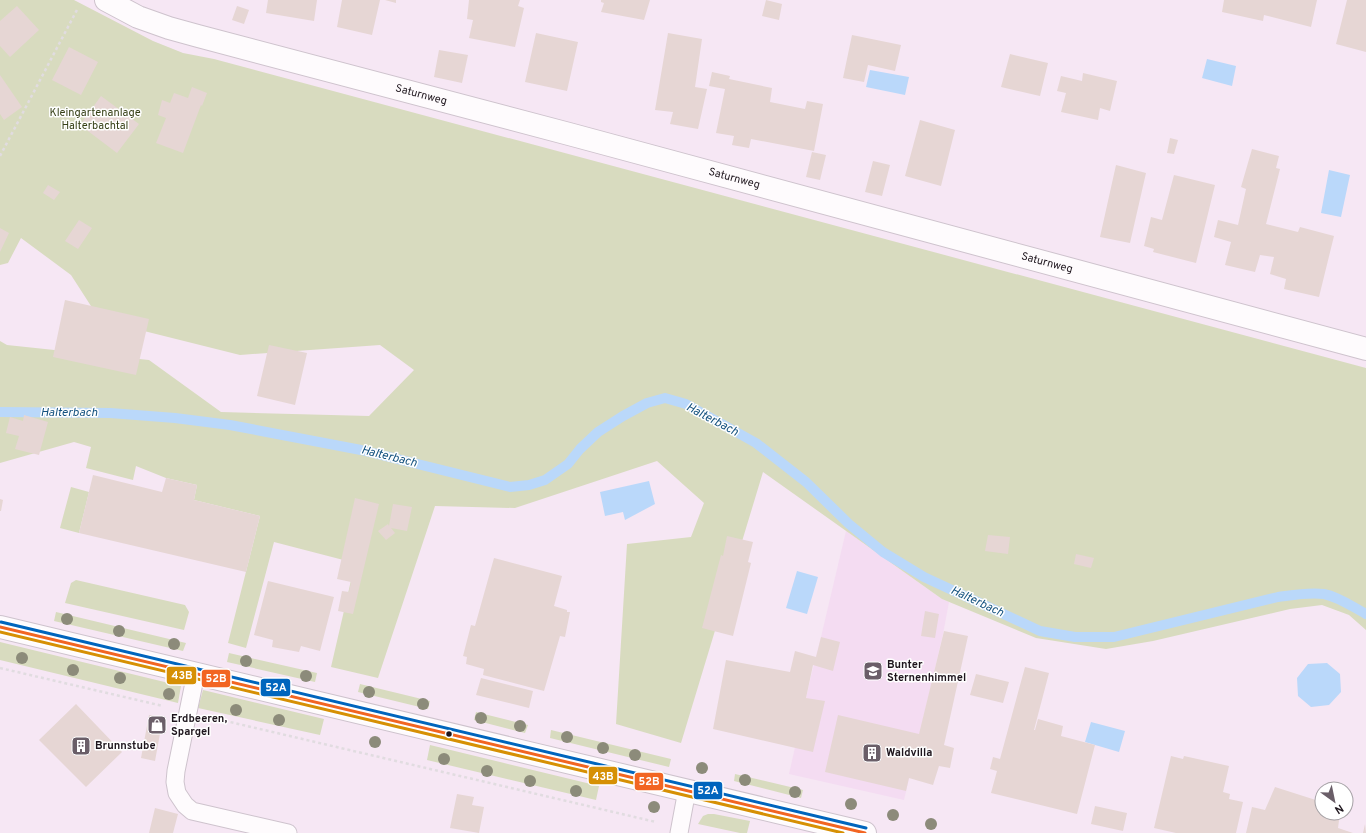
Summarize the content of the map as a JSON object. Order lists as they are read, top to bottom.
{
  "streets": {
    "street": ["Saturnweg"]
  },
  "water": ["Halterbach"],
  "parks": ["Kleingartenanlage Halterbachtal"],
  "places": {
    "school or university": ["Bunter Sternenhimmel"],
    "shop": ["Erdbeeren, Spargel"],
    "building": ["Brunnstube", "Waldvilla"]
  },
  "lines": ["transit line 52A", "transit line 52B", "transit line 43B"],
  "north": "bottom right"
}
